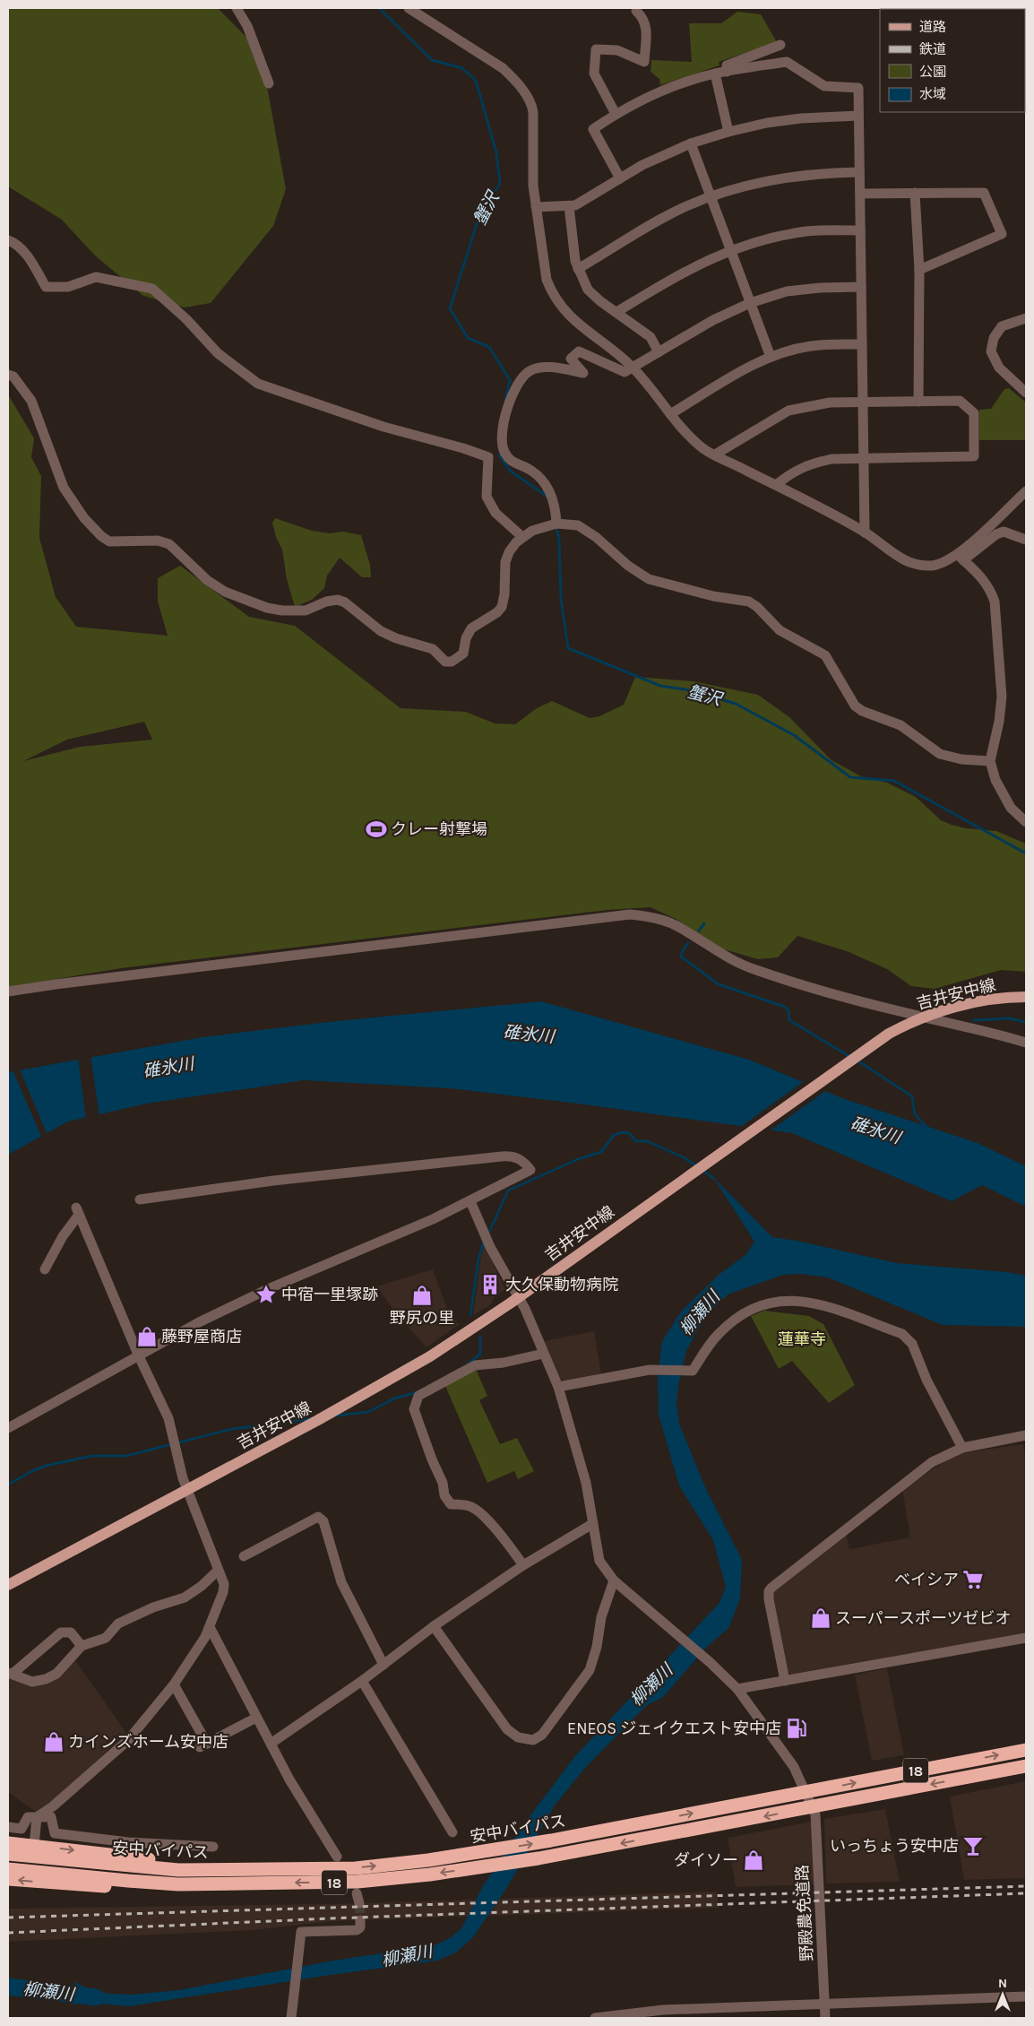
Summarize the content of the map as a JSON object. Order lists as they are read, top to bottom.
{
  "streets": {
    "highway": ["18", "安中バイパス"],
    "main road": ["吉井安中線"],
    "street": ["野殿農免道路"]
  },
  "crossings": [
    ["吉井安中線", "野殿農免道路"],
    ["安中バイパス", "野殿農免道路"]
  ],
  "water": ["蟹沢", "碓氷川", "柳瀬川"],
  "parks": ["蓮華寺"],
  "places": {
    "sports": ["クレー射撃場"],
    "building": ["大久保動物病院"],
    "place": ["中宿一里塚跡"],
    "shop": [
      "野尻の里",
      "藤野屋商店",
      "スーパースポーツゼビオ",
      "カインズホーム安中店",
      "ダイソー"
    ],
    "supermarket": ["ベイシア"],
    "fuel station": ["ENEOS ジェイクエスト安中店"],
    "bar": ["いっちょう安中店"]
  },
  "legend": [
    "道路",
    "鉄道",
    "公園",
    "水域"
  ],
  "north": "top"
}
